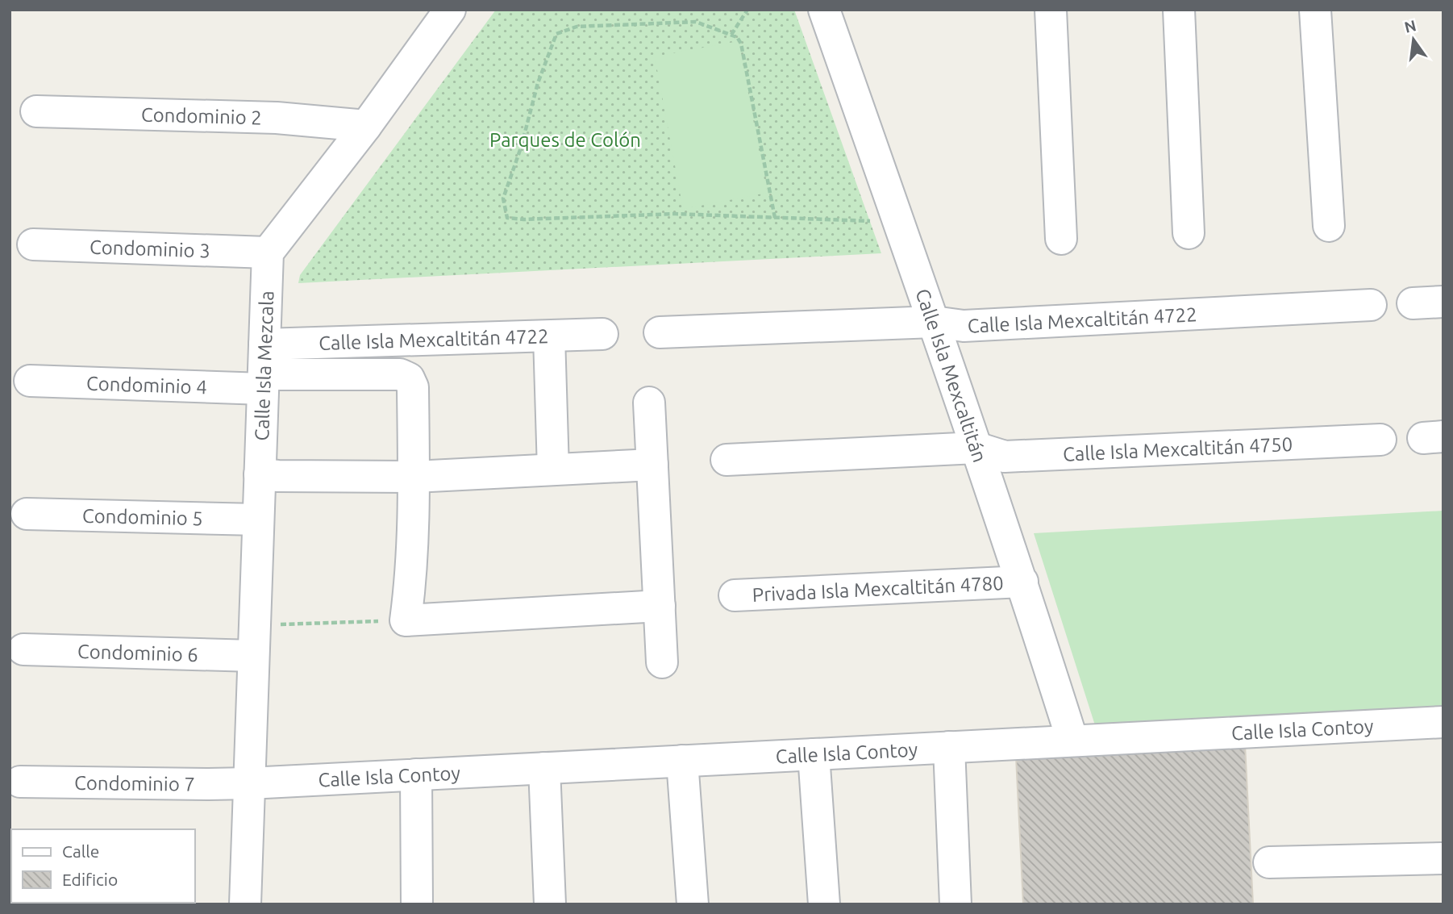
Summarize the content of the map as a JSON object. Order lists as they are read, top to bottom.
{
  "streets": {
    "street": [
      "Condominio 2",
      "Condominio 3",
      "Calle Isla Mexcaltitán 4722",
      "Calle Isla Mezcala",
      "Calle Isla Mexcaltitán",
      "Condominio 4",
      "Calle Isla Mexcaltitán 4750",
      "Condominio 5",
      "Privada Isla Mexcaltitán 4780",
      "Condominio 6",
      "Calle Isla Contoy",
      "Condominio 7"
    ]
  },
  "crossings": [
    ["Condominio 3", "Calle Isla Mezcala"],
    ["Calle Isla Mexcaltitán 4722", "Calle Isla Mezcala"],
    ["Calle Isla Mexcaltitán 4722", "Calle Isla Mexcaltitán"],
    ["Calle Isla Mexcaltitán 4722", "Condominio 4"],
    ["Calle Isla Mezcala", "Condominio 4"],
    ["Calle Isla Mezcala", "Condominio 5"],
    ["Calle Isla Mezcala", "Condominio 6"],
    ["Calle Isla Mezcala", "Calle Isla Contoy"],
    ["Calle Isla Mezcala", "Condominio 7"],
    ["Calle Isla Mexcaltitán", "Calle Isla Mexcaltitán 4750"],
    ["Calle Isla Mexcaltitán", "Privada Isla Mexcaltitán 4780"],
    ["Calle Isla Mexcaltitán", "Calle Isla Contoy"],
    ["Calle Isla Contoy", "Condominio 7"]
  ],
  "parks": ["Parques de Colón"],
  "legend": ["Calle", "Edificio"],
  "north": "top"
}
